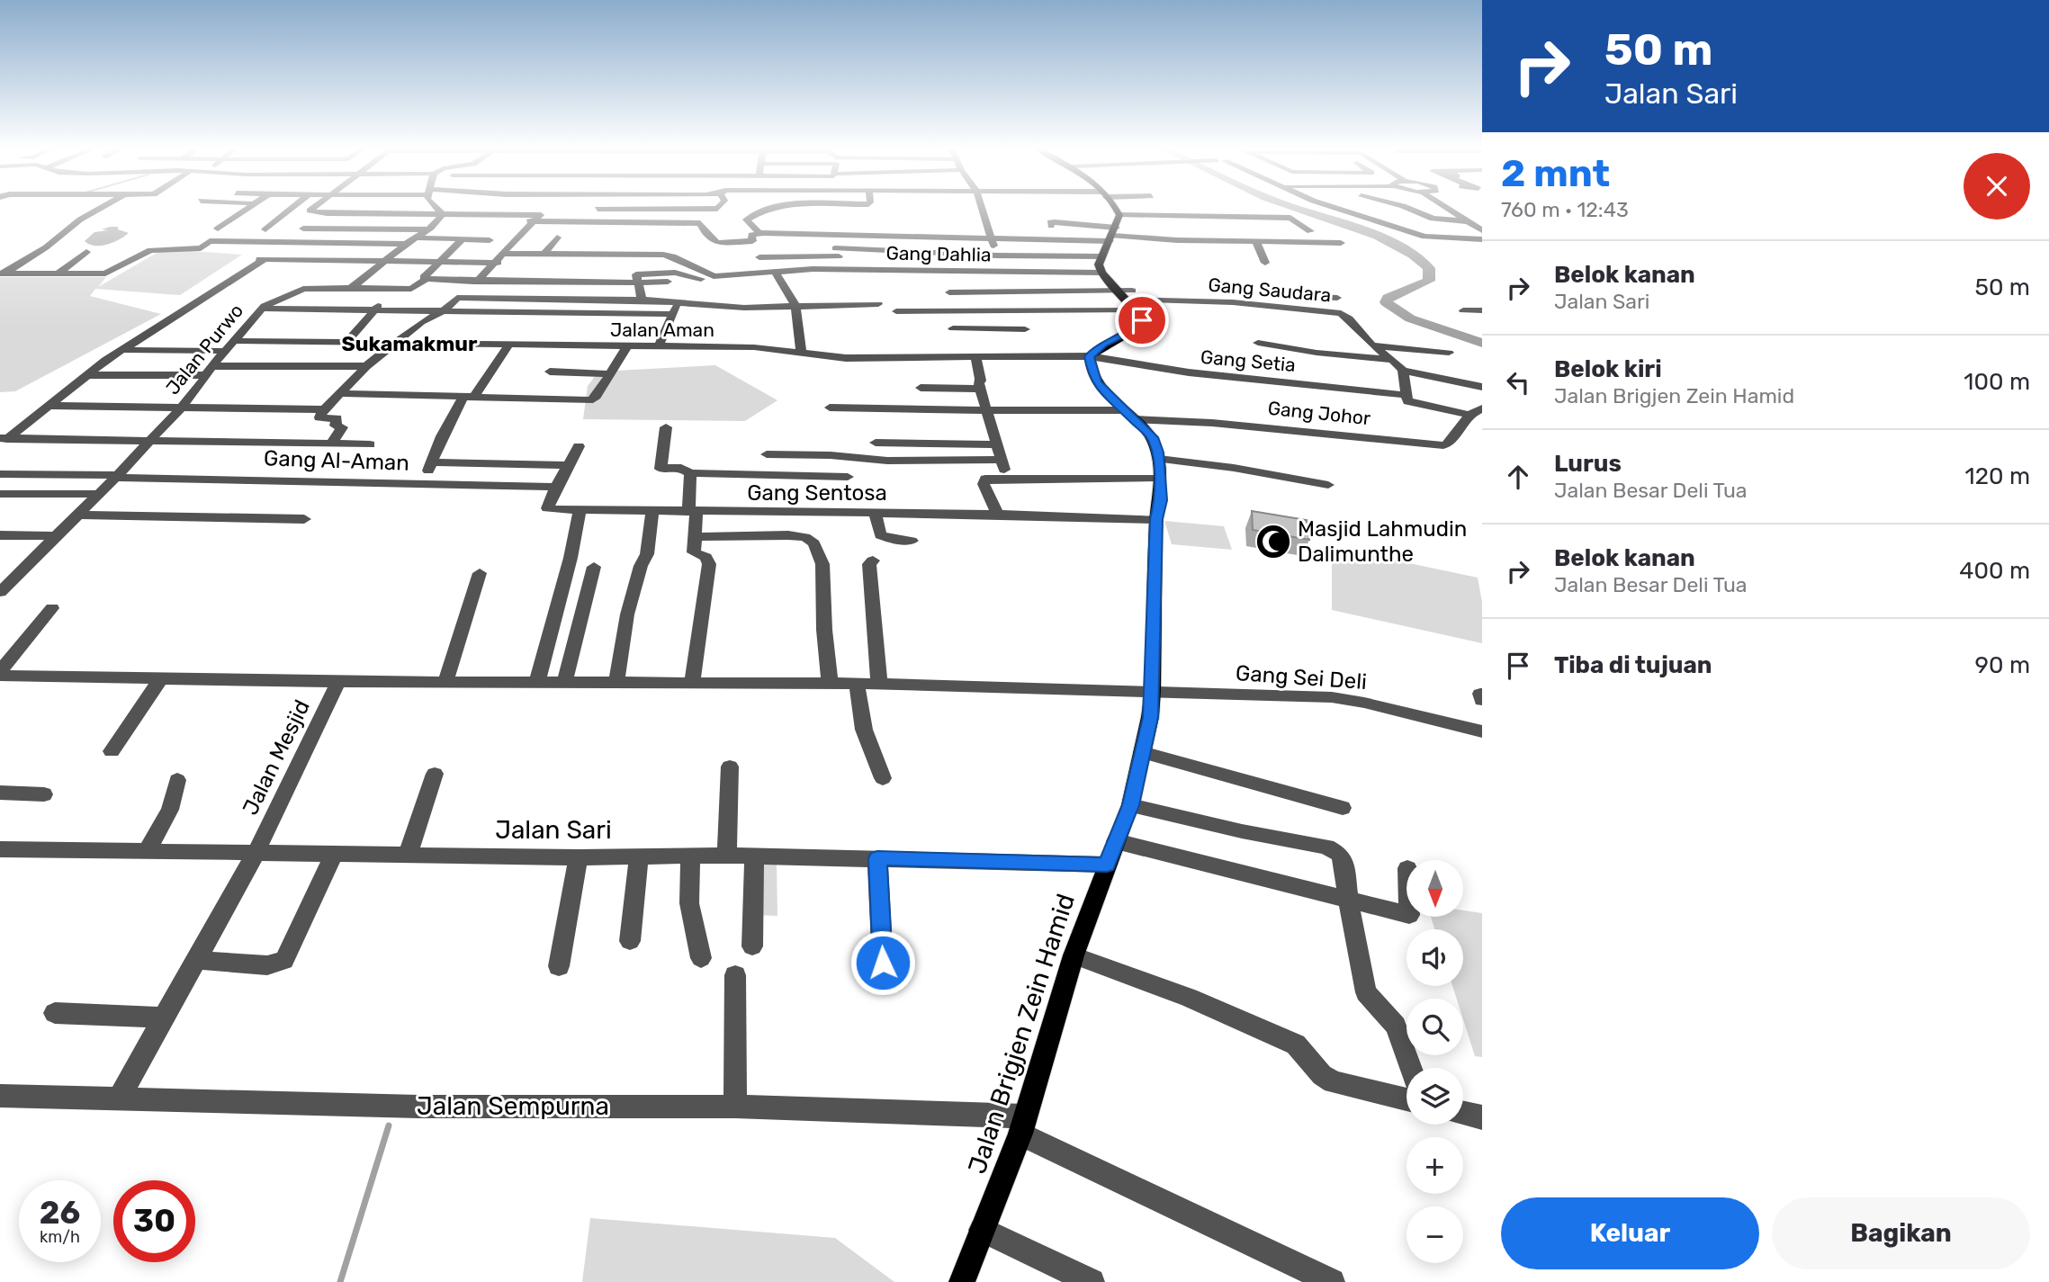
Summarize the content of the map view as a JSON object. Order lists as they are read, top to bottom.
{
  "streets": {
    "main road": ["Jalan Brigjen Zein Hamid"],
    "street": [
      "Gang Dahlia",
      "Gang Saudara",
      "Jalan Aman",
      "Jalan Purwo",
      "Gang Setia",
      "Gang Johor",
      "Gang Al-Aman",
      "Gang Sentosa",
      "Gang Sei Deli",
      "Jalan Mesjid",
      "Jalan Sari",
      "Jalan Sempurna"
    ]
  },
  "crossings": [
    ["Jalan Aman", "Jalan Purwo"],
    ["Jalan Aman", "Gang Setia"],
    ["Jalan Purwo", "Gang Al-Aman"],
    ["Gang Setia", "Gang Johor"],
    ["Gang Al-Aman", "Gang Sentosa"],
    ["Gang Sentosa", "Jalan Brigjen Zein Hamid"],
    ["Gang Sei Deli", "Jalan Mesjid"],
    ["Gang Sei Deli", "Jalan Brigjen Zein Hamid"],
    ["Jalan Mesjid", "Jalan Sari"],
    ["Jalan Mesjid", "Jalan Sempurna"],
    ["Jalan Sari", "Jalan Brigjen Zein Hamid"],
    ["Jalan Brigjen Zein Hamid", "Jalan Sempurna"]
  ],
  "districts": ["Sukamakmur"],
  "places": {
    "mosque": ["Masjid Lahmudin Dalimunthe"]
  },
  "north": "bottom",
  "page": {
    "turn": ["50 m", "Jalan Sari"],
    "heading": ["2 mnt", "760 m · 12:43"],
    "list": [
      {
        "name": "Belok kanan",
        "note": "Jalan Sari",
        "value": "50 m"
      },
      {
        "name": "Belok kiri",
        "note": "Jalan Brigjen Zein Hamid",
        "value": "100 m"
      },
      {
        "name": "Lurus",
        "note": "Jalan Besar Deli Tua",
        "value": "120 m"
      },
      {
        "name": "Belok kanan",
        "note": "Jalan Besar Deli Tua",
        "value": "400 m"
      },
      {
        "name": "Tiba di tujuan",
        "value": "90 m"
      }
    ],
    "map_buttons": ["+", "−"],
    "speed": "26 km/h",
    "limit": "30",
    "buttons": ["Keluar", "Bagikan"]
  }
}
